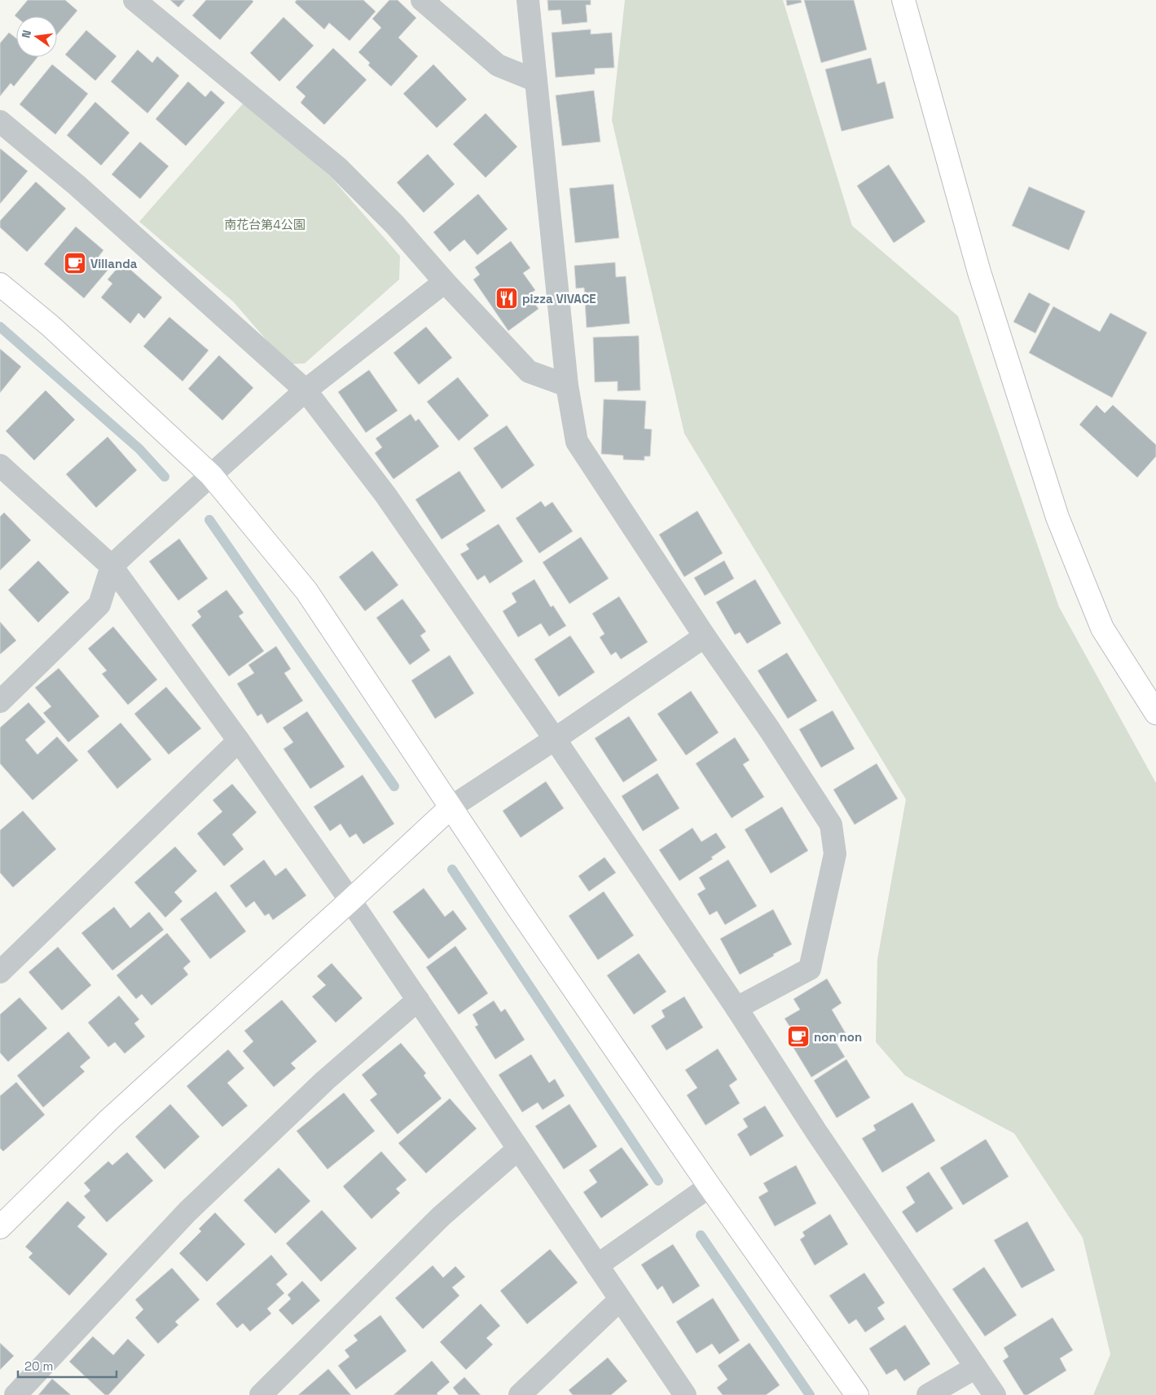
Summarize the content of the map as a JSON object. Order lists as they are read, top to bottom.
{
  "parks": ["南花台第4公園"],
  "places": {
    "cafe": ["Villanda", "non non"],
    "restaurant": ["pizza VIVACE"]
  },
  "scale_bar": "20 m",
  "north": "left"
}
